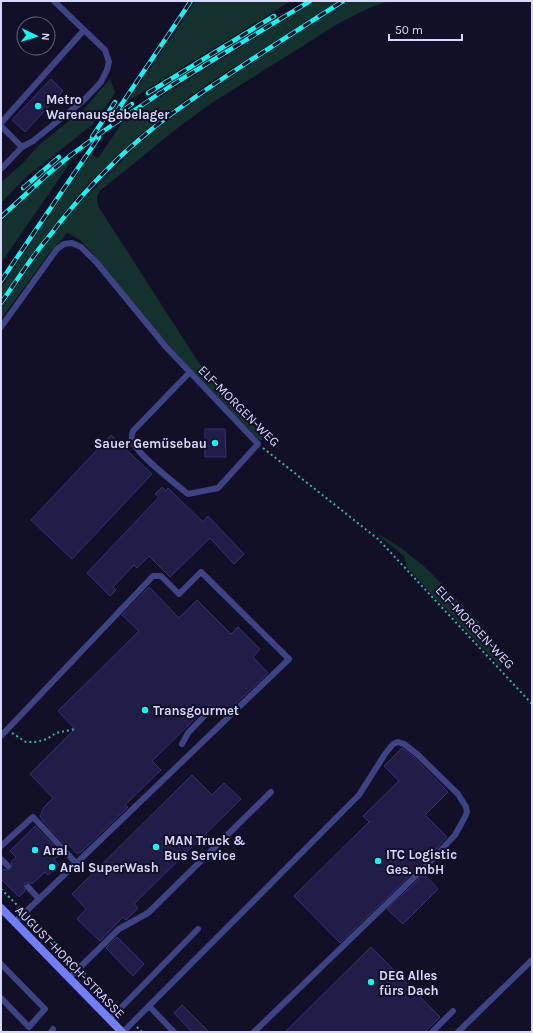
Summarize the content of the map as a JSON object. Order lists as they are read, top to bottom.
{
  "streets": {
    "main road": ["AUGUST-HORCH-STRASSE"],
    "lane": ["ELF-MORGEN-WEG"]
  },
  "places": [
    "Metro Warenausgabelager",
    "Sauer Gemüsebau",
    "Transgourmet",
    "MAN Truck & Bus Service",
    "Aral",
    "ITC Logistic Ges. mbH",
    "Aral SuperWash",
    "DEG Alles fürs Dach"
  ],
  "scale_bar": "50 m",
  "north": "right"
}
